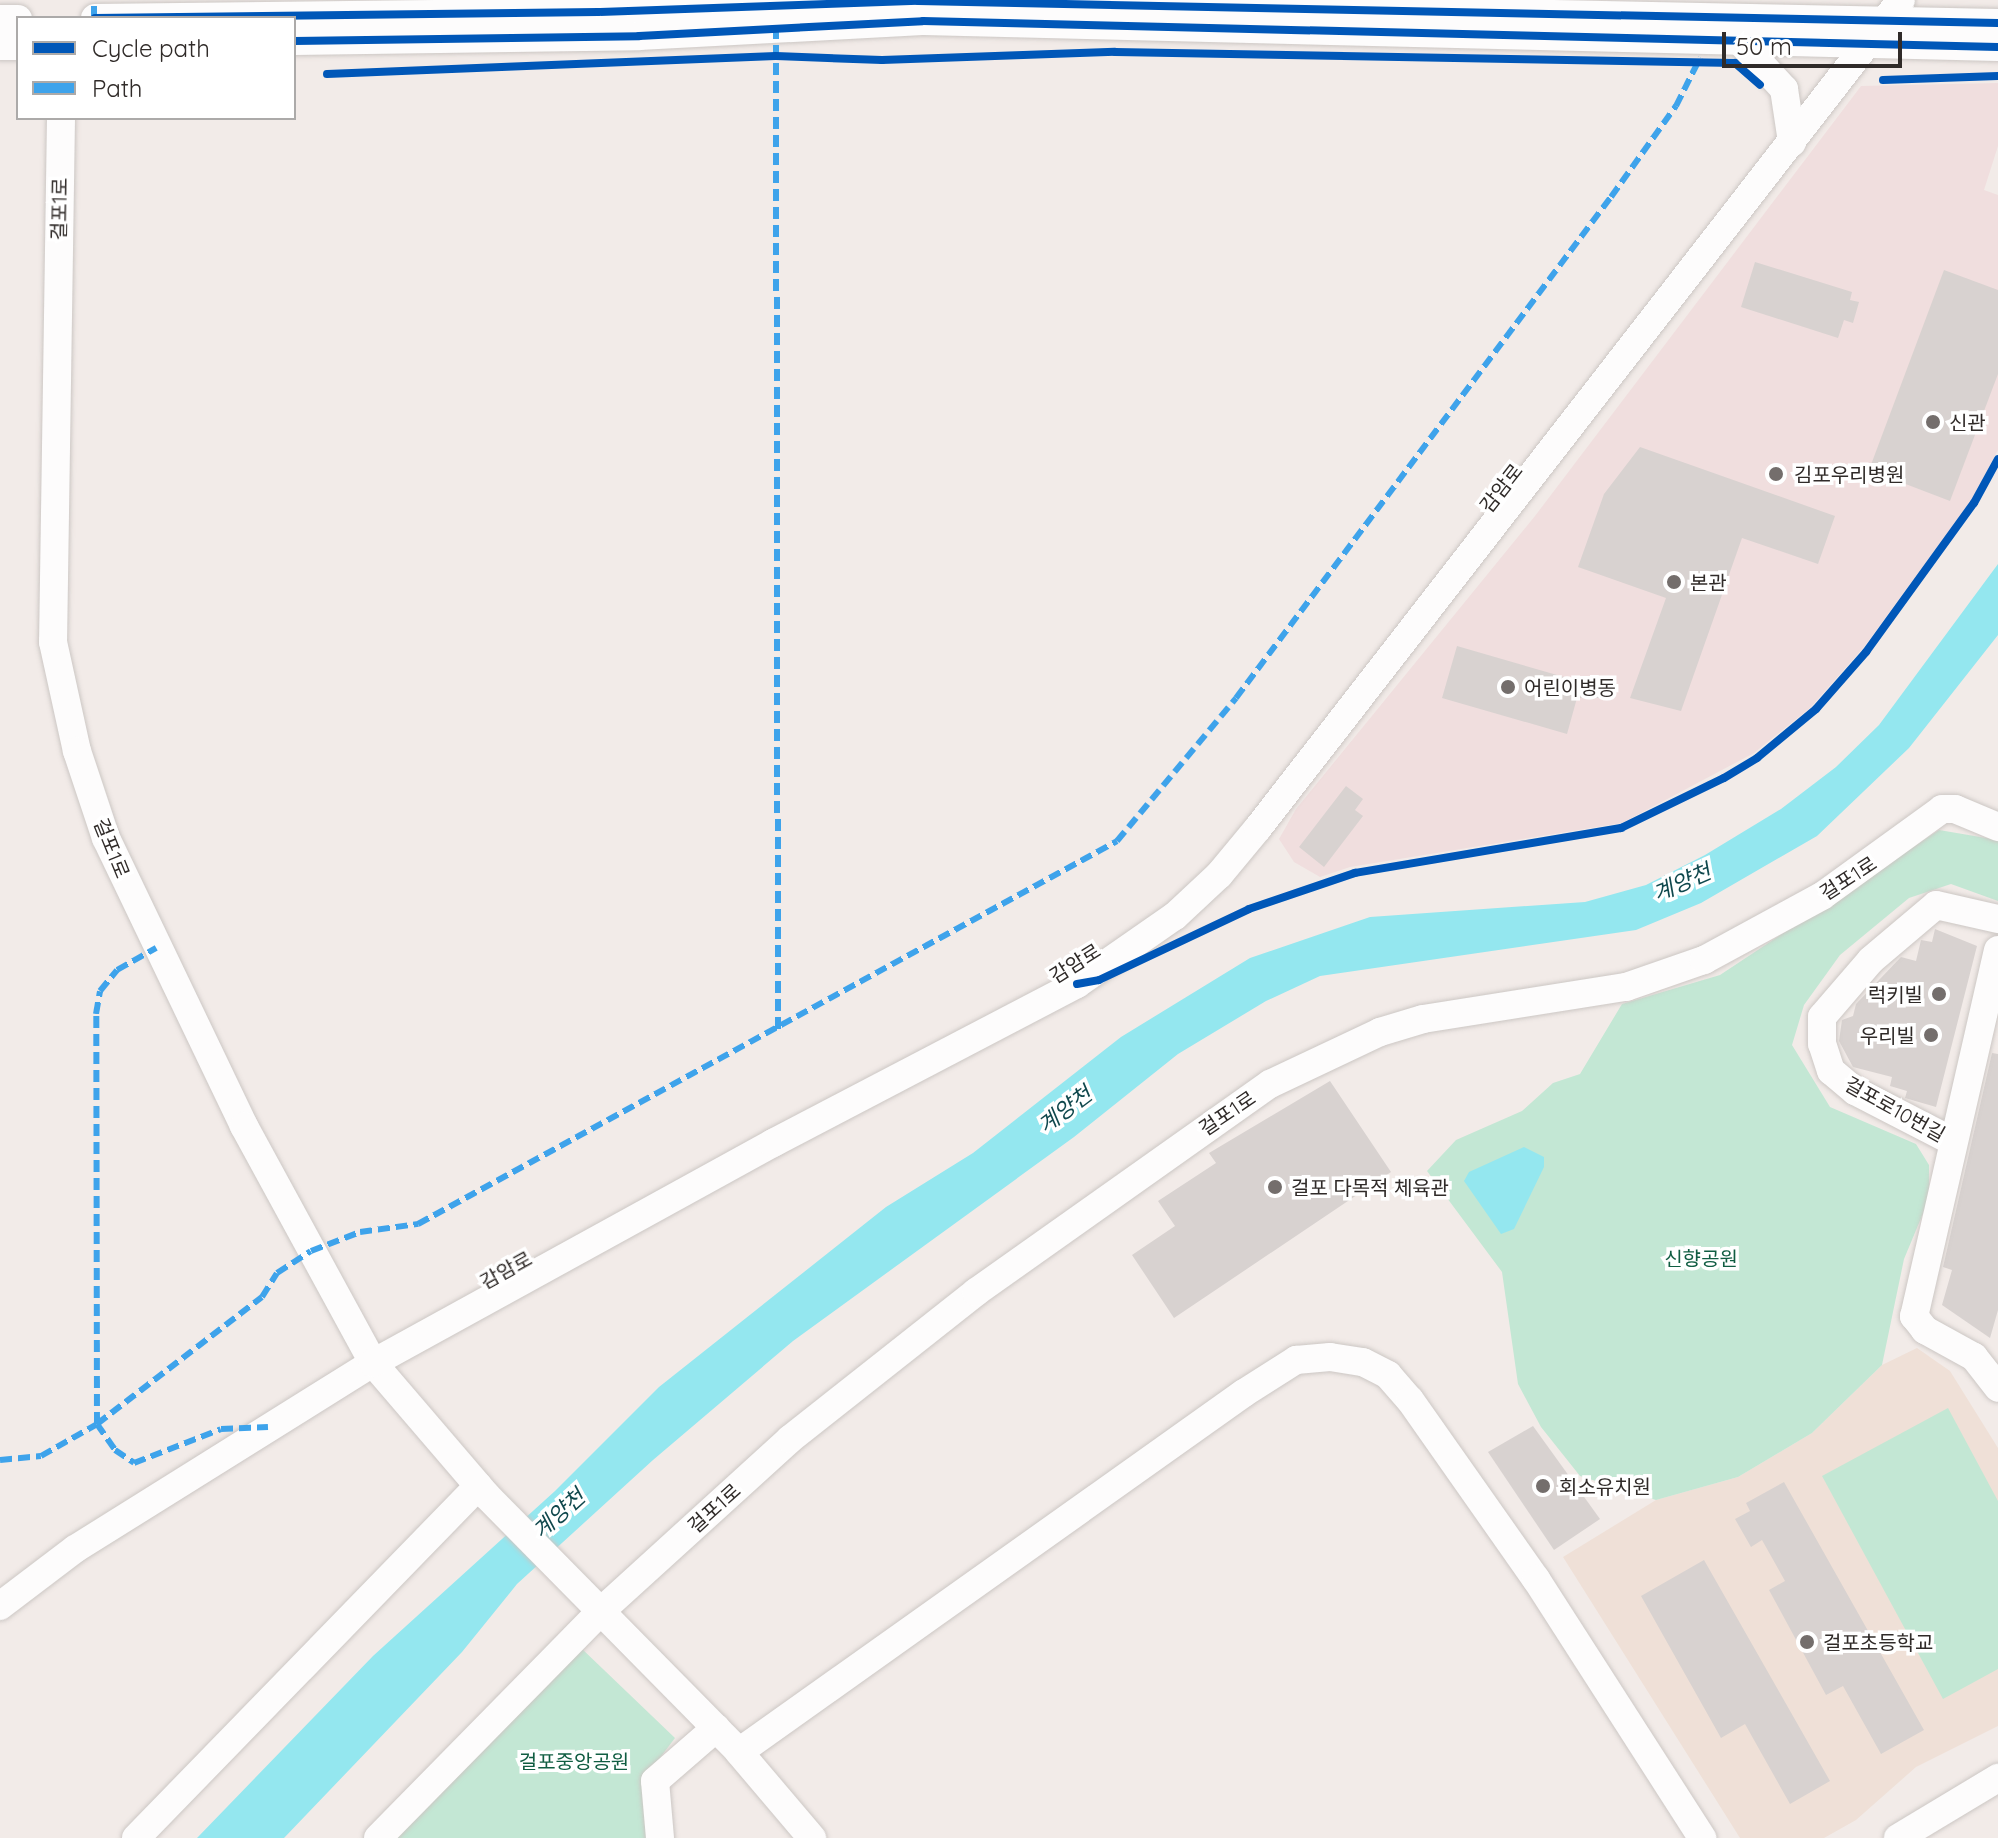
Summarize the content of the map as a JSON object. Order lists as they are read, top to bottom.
{
  "streets": {
    "street": ["걸포1로", "감암로", "걸포로10번길"]
  },
  "crossings": [
    ["걸포1로", "감암로"]
  ],
  "water": ["계양천"],
  "parks": ["신향공원", "걸포중앙공원"],
  "places": [
    "신관",
    "김포우리병원",
    "본관",
    "어린이병동",
    "럭키빌",
    "우리빌",
    "걸포 다목적 체육관",
    "회소유치원",
    "걸포초등학교"
  ],
  "legend": ["Cycle path", "Path"],
  "scale_bar": "50 m"
}
